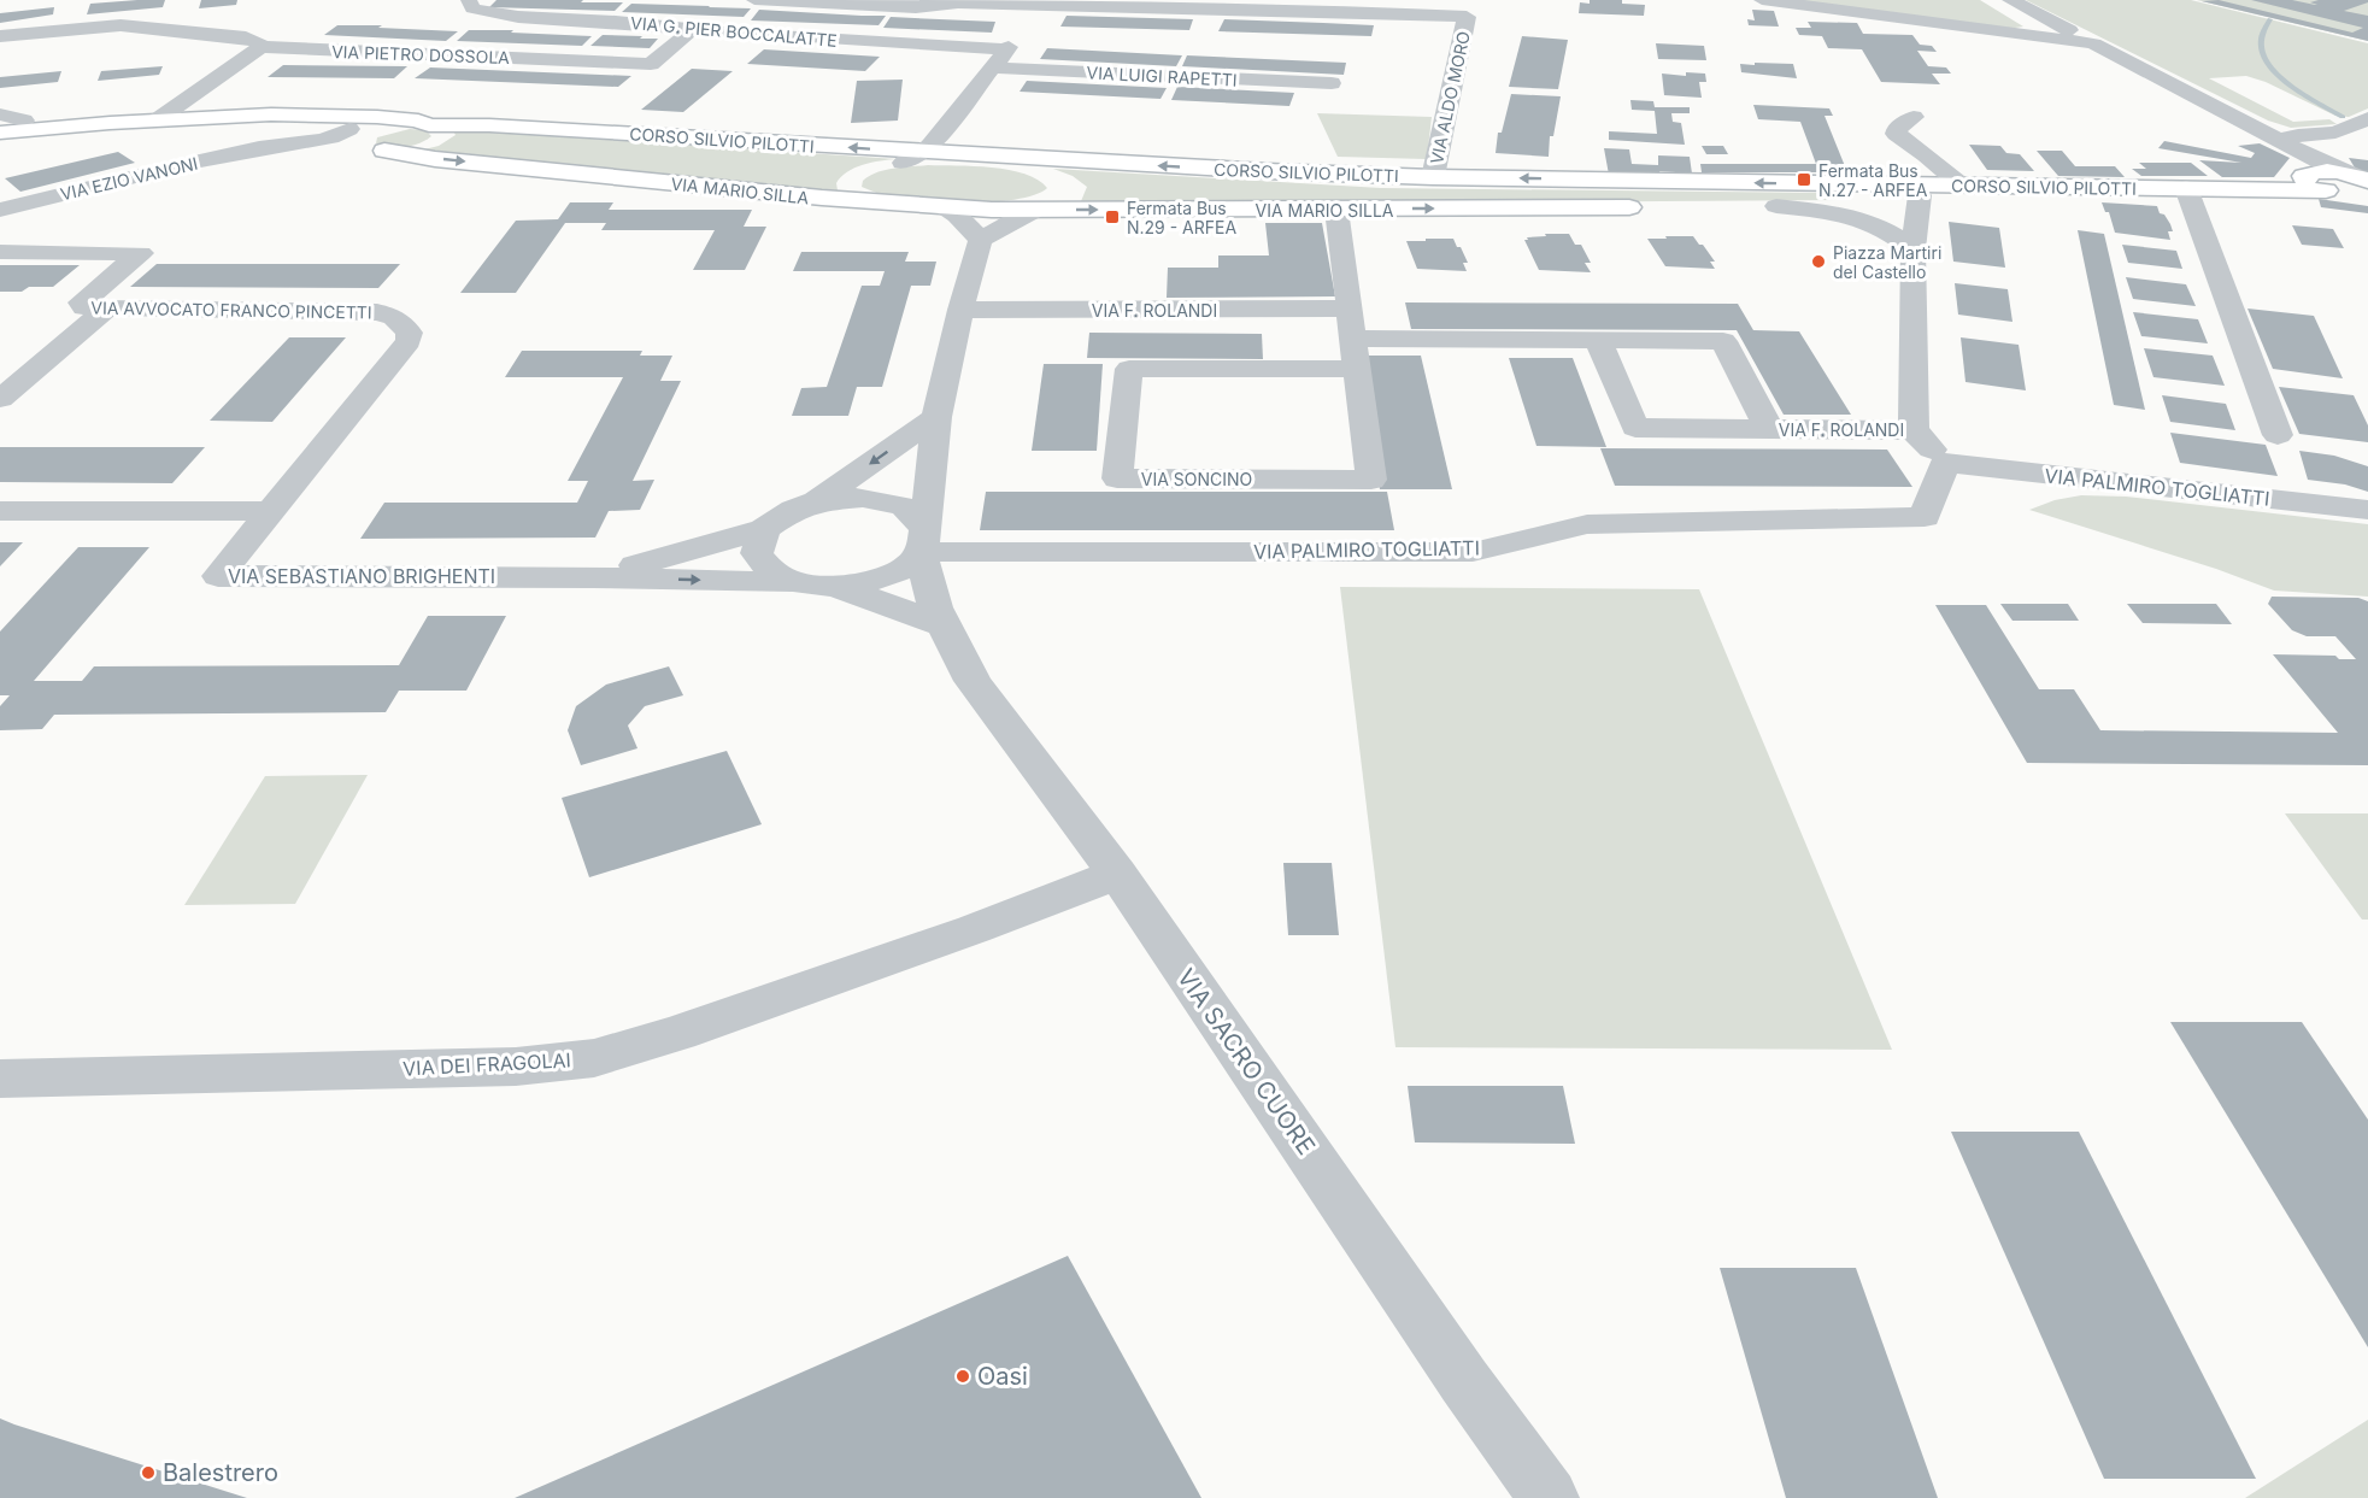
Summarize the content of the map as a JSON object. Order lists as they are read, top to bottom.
{
  "streets": {
    "street": [
      "VIA G. PIER BOCCALATTE",
      "VIA PIETRO DOSSOLA",
      "VIA LUIGI RAPETTI",
      "VIA ALDO MORO",
      "CORSO SILVIO PILOTTI",
      "VIA EZIO VANONI",
      "VIA MARIO SILLA",
      "VIA AVVOCATO FRANCO PINCETTI",
      "VIA F. ROLANDI",
      "VIA SONCINO",
      "VIA PALMIRO TOGLIATTI",
      "VIA SEBASTIANO BRIGHENTI",
      "VIA SACRO CUORE",
      "VIA DEI FRAGOLAI"
    ]
  },
  "crossings": [
    ["VIA G. PIER BOCCALATTE", "VIA PIETRO DOSSOLA"],
    ["VIA ALDO MORO", "CORSO SILVIO PILOTTI"],
    ["CORSO SILVIO PILOTTI", "VIA EZIO VANONI"],
    ["CORSO SILVIO PILOTTI", "VIA MARIO SILLA"],
    ["VIA EZIO VANONI", "VIA MARIO SILLA"],
    ["VIA MARIO SILLA", "VIA SONCINO"],
    ["VIA AVVOCATO FRANCO PINCETTI", "VIA SEBASTIANO BRIGHENTI"],
    ["VIA F. ROLANDI", "VIA SONCINO"],
    ["VIA PALMIRO TOGLIATTI", "VIA SACRO CUORE"],
    ["VIA SACRO CUORE", "VIA DEI FRAGOLAI"]
  ],
  "one_way": ["CORSO SILVIO PILOTTI", "VIA MARIO SILLA"],
  "places": {
    "transit": ["Fermata Bus N.27 - ARFEA", "Fermata Bus N.29 - ARFEA"],
    "other": ["Piazza Martiri del Castello", "Oasi", "Balestrero"]
  }
}
